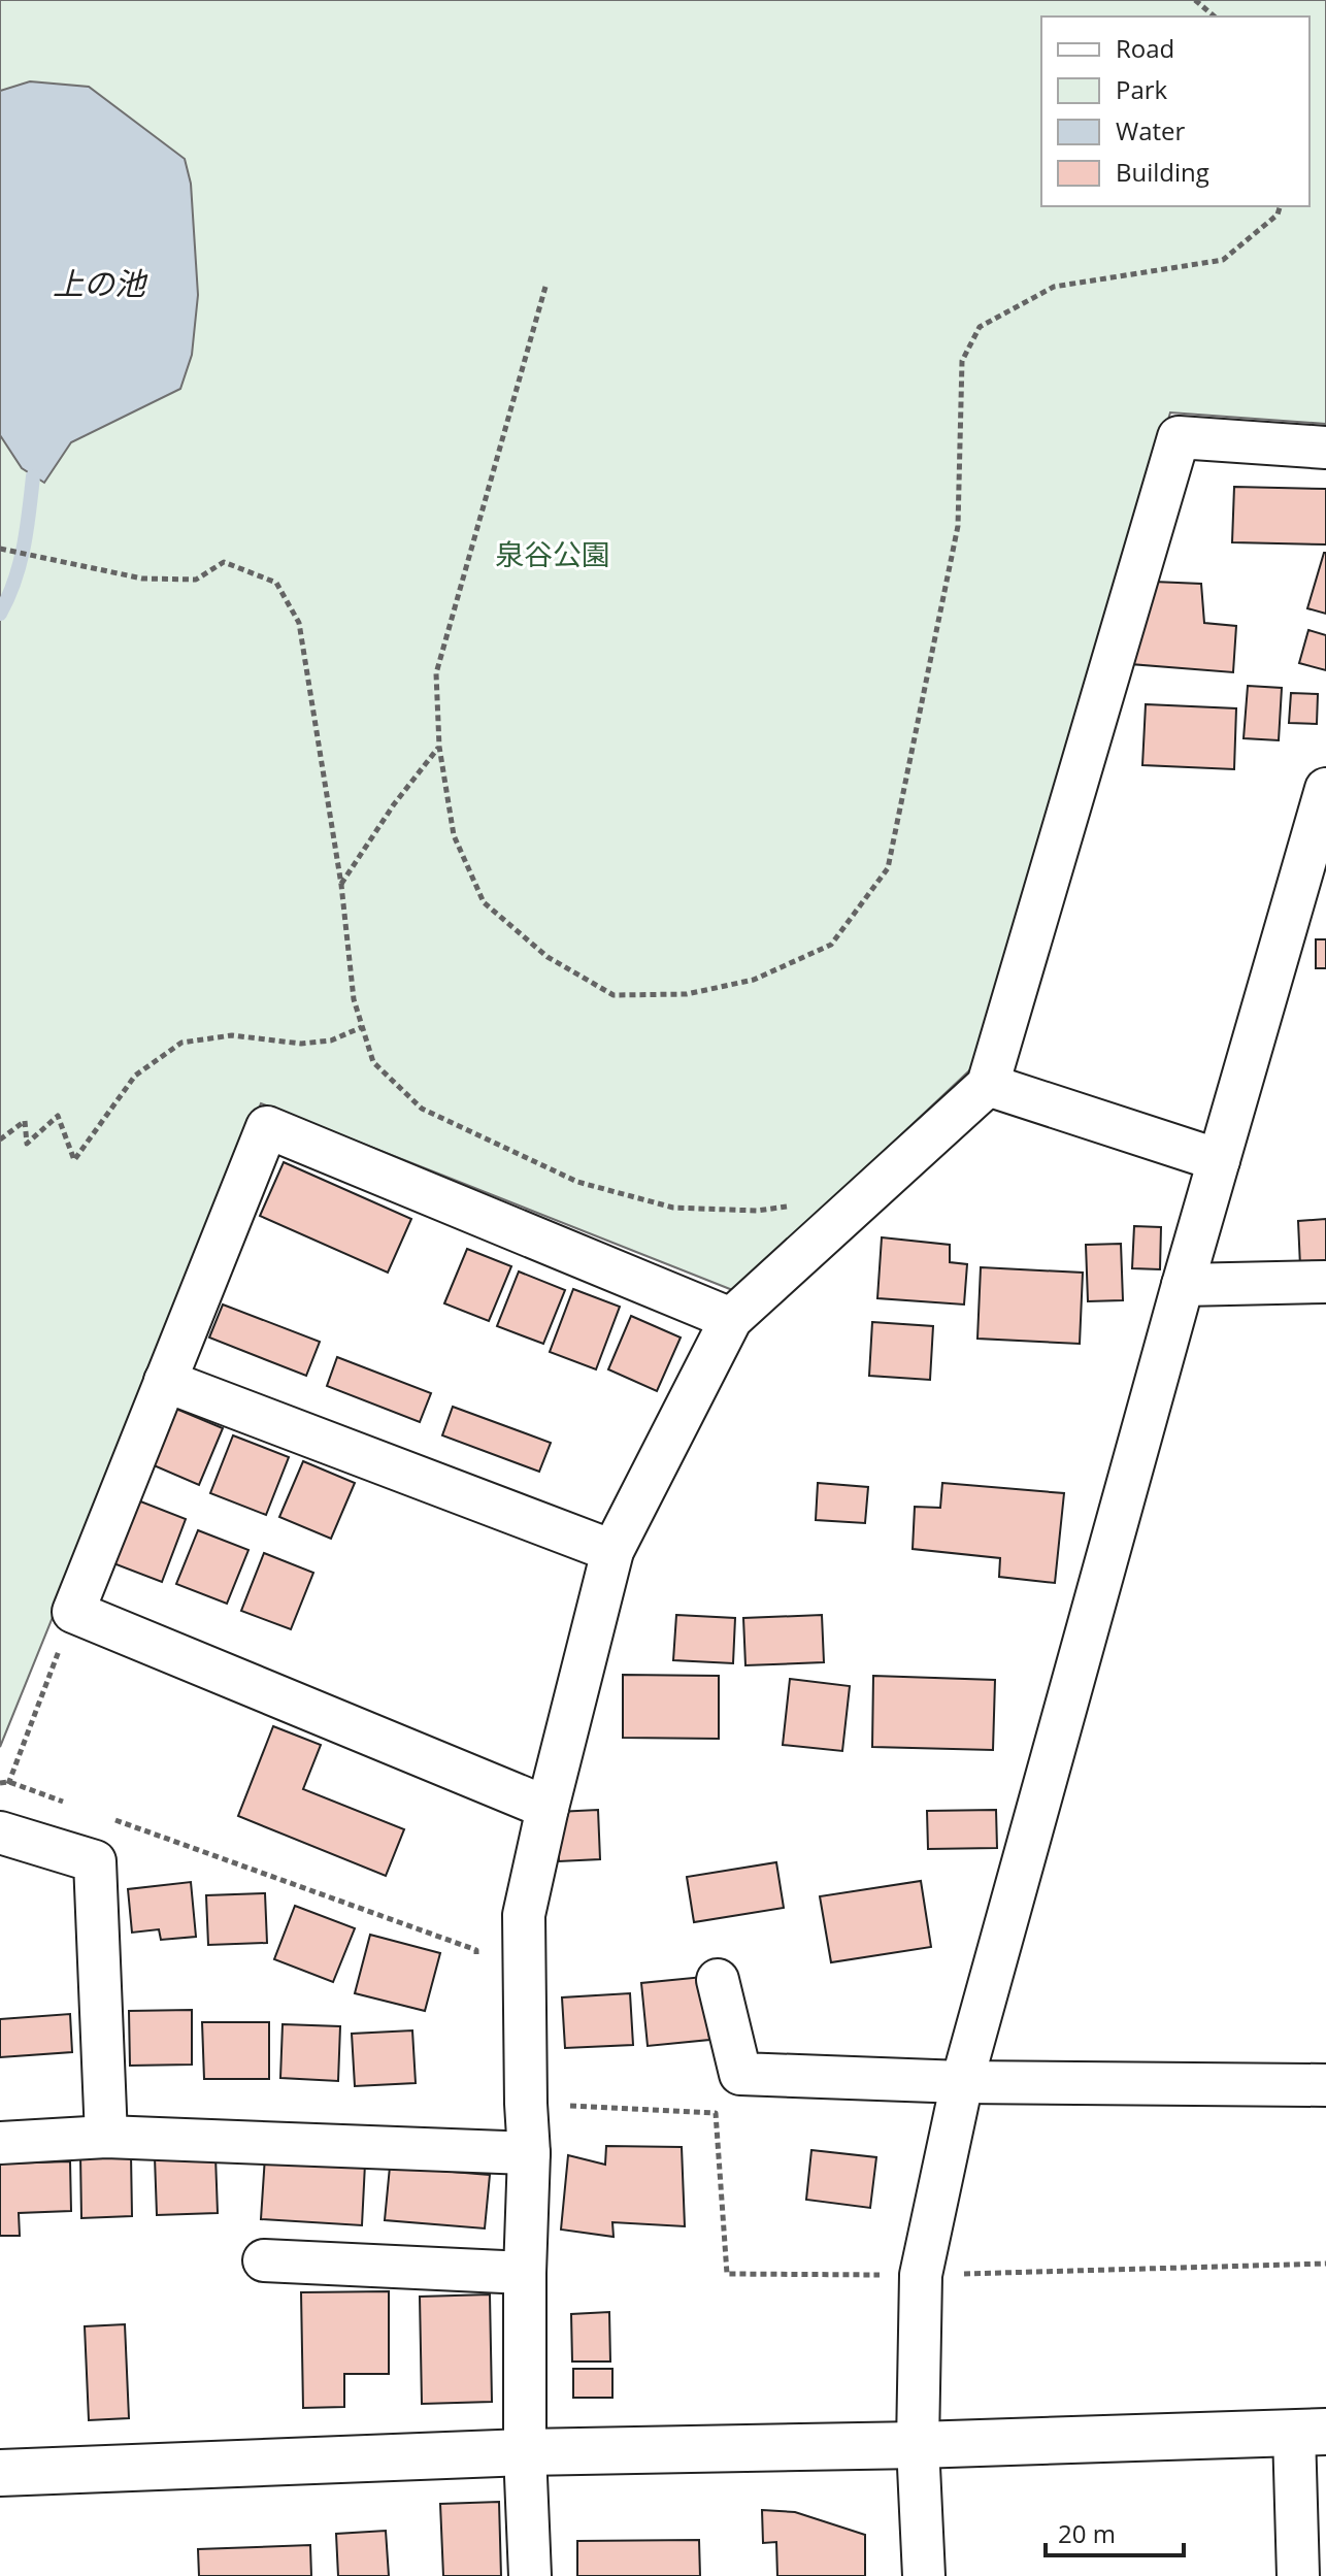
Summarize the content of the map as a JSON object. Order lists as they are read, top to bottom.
{
  "water": ["上の池"],
  "parks": ["泉谷公園"],
  "legend": [
    "Road",
    "Park",
    "Water",
    "Building"
  ],
  "scale_bar": "20 m"
}
